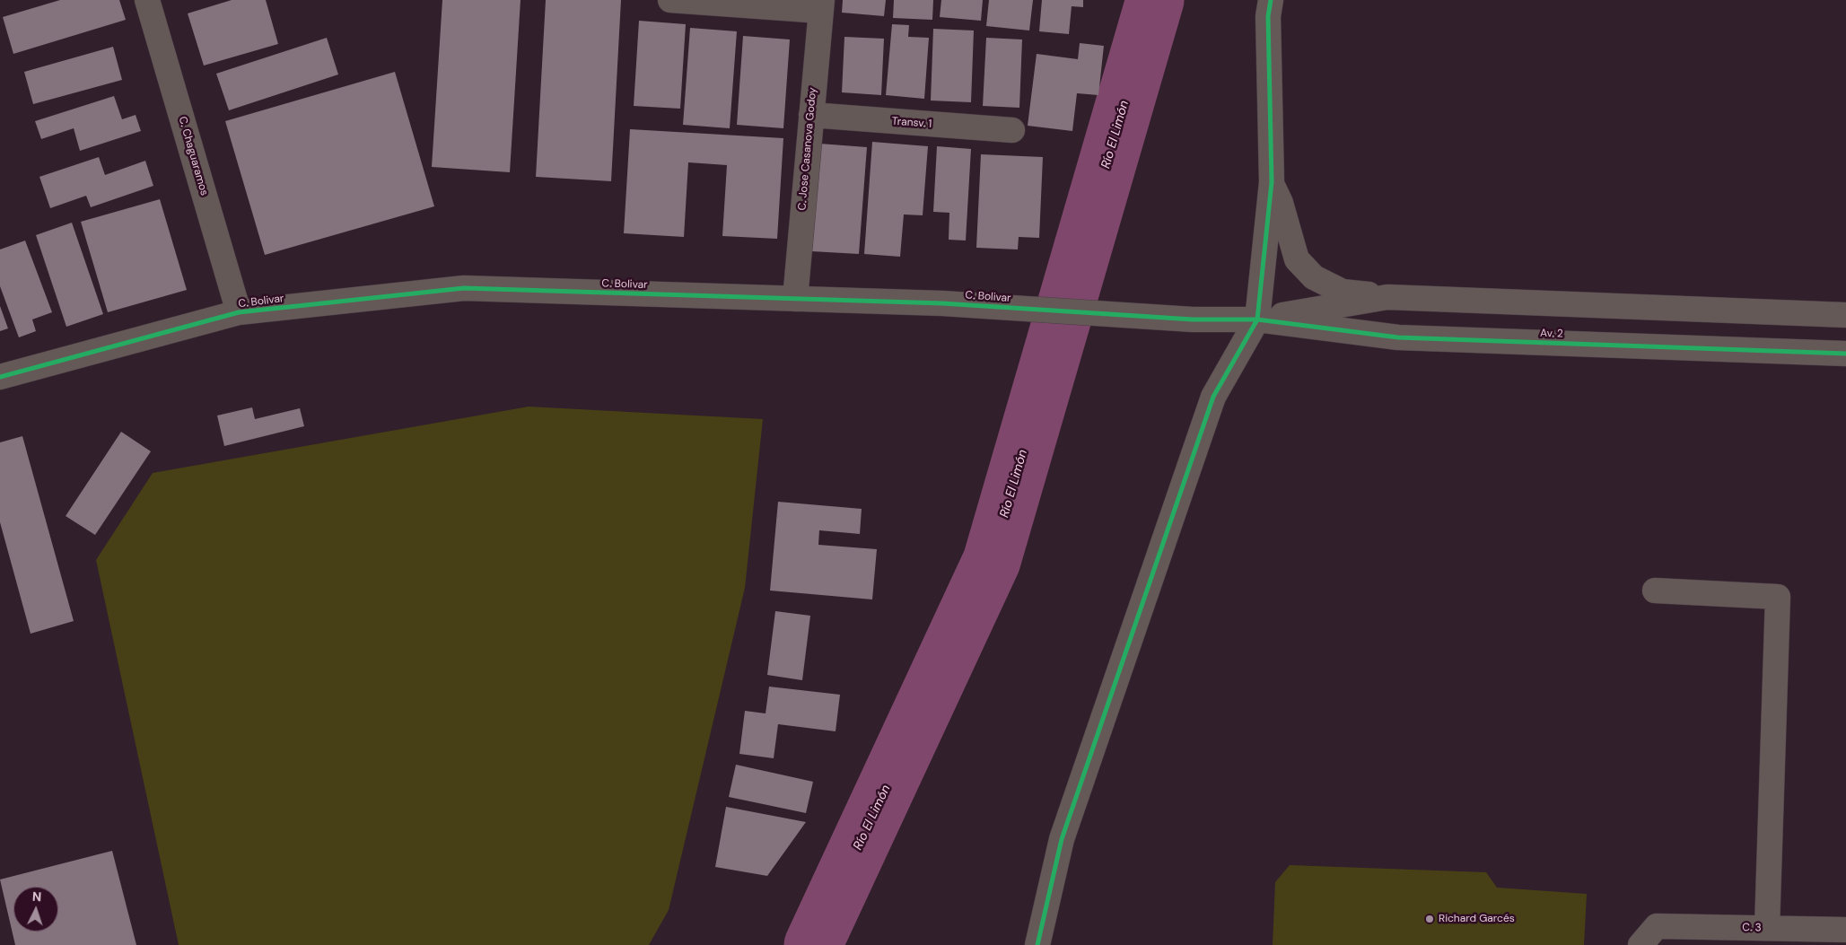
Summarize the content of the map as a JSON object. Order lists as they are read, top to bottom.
{
  "streets": {
    "street": [
      "Transv. 1",
      "C. Jose Casanova Godoy",
      "C. Chaguaramos",
      "C. Bolivar",
      "Av. 2",
      "C. 3"
    ]
  },
  "crossings": [
    ["Transv. 1", "C. Jose Casanova Godoy"],
    ["C. Jose Casanova Godoy", "C. Bolivar"],
    ["C. Chaguaramos", "C. Bolivar"],
    ["C. Bolivar", "Av. 2"]
  ],
  "water": ["Río El Limón"],
  "places": ["Richard Garcés"],
  "north": "top"
}
